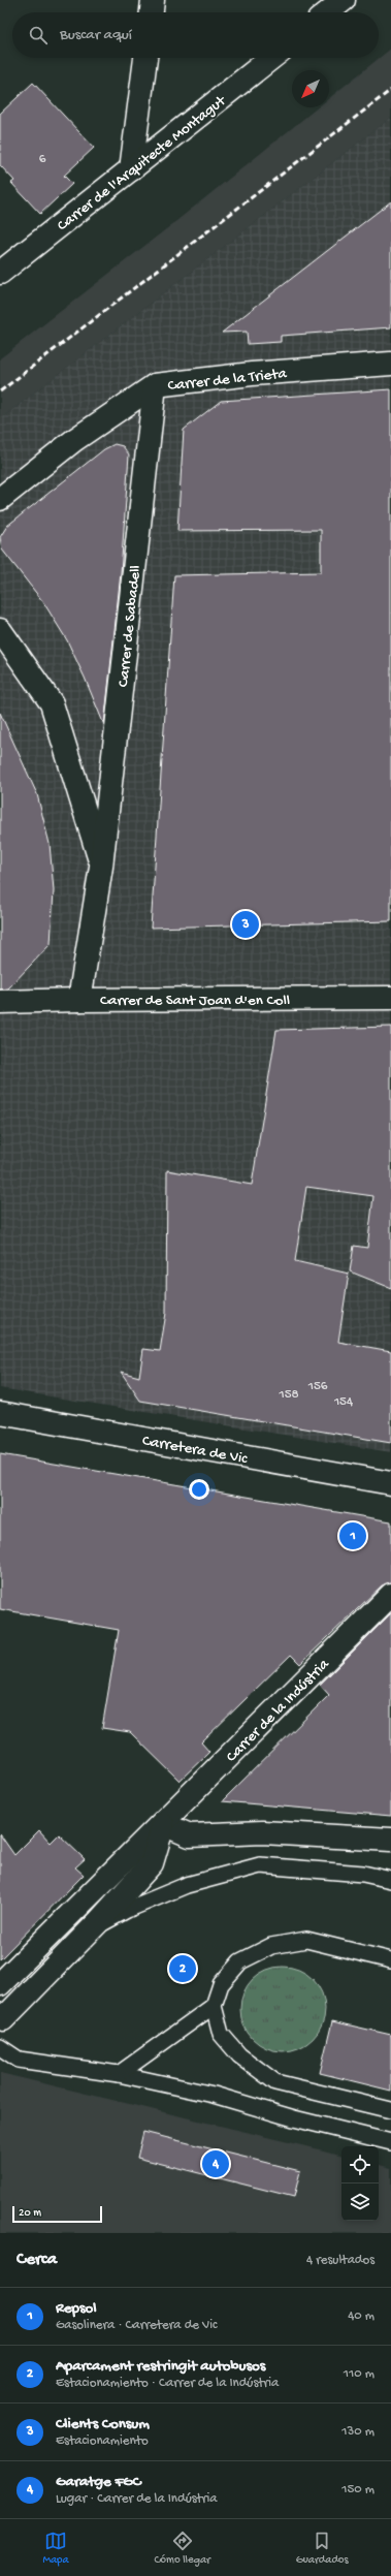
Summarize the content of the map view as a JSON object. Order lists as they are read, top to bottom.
{
  "streets": {
    "street": [
      "Carrer de l'Arquitecte Montagut",
      "Carrer de la Trieta",
      "Carrer de Sabadell",
      "Carrer de Sant Joan d'en Coll",
      "Carretera de Vic",
      "Carrer de la Indústria"
    ]
  },
  "crossings": [
    ["Carrer de la Trieta", "Carrer de Sabadell"],
    ["Carrer de Sabadell", "Carrer de Sant Joan d'en Coll"]
  ],
  "house_numbers": [
    "6",
    "156",
    "158",
    "154"
  ],
  "scale_bar": "20 m",
  "north": "bottom left",
  "page": {
    "search": "Buscar aquí",
    "pins": [
      "3",
      "1",
      "2",
      "4"
    ],
    "scale": "20 m",
    "heading": ["Cerca", "4 resultados"],
    "list": [
      {
        "mark": "1",
        "name": "Repsol",
        "note": "Gasolinera · Carretera de Vic",
        "value": "40 m"
      },
      {
        "mark": "2",
        "name": "Aparcament restringit autobusos",
        "note": "Estacionamiento · Carrer de la Indústria",
        "value": "110 m"
      },
      {
        "mark": "3",
        "name": "Clients Consum",
        "note": "Estacionamiento",
        "value": "130 m"
      },
      {
        "mark": "4",
        "name": "Garatge FGC",
        "note": "Lugar · Carrer de la Indústria",
        "value": "150 m"
      }
    ],
    "nav": ["Mapa", "Cómo llegar", "Guardados"]
  }
}
